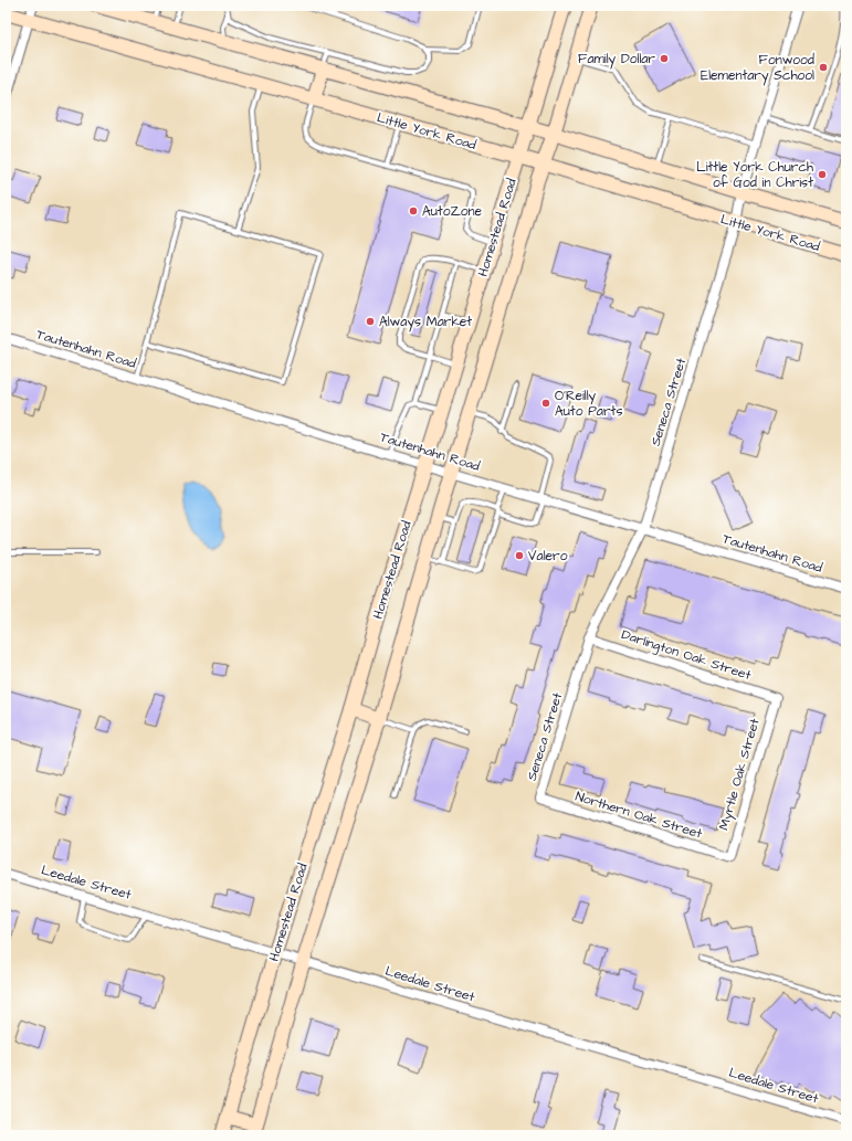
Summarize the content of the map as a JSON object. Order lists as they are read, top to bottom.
{
  "streets": {
    "main road": ["Little York Road", "Homestead Road"],
    "street": [
      "Tautenhahn Road",
      "Seneca Street",
      "Darlington Oak Street",
      "Myrtle Oak Street",
      "Northern Oak Street",
      "Leedale Street"
    ]
  },
  "crossings": [
    ["Little York Road", "Homestead Road"],
    ["Little York Road", "Seneca Street"],
    ["Homestead Road", "Tautenhahn Road"],
    ["Homestead Road", "Leedale Street"],
    ["Tautenhahn Road", "Seneca Street"],
    ["Seneca Street", "Darlington Oak Street"],
    ["Seneca Street", "Northern Oak Street"],
    ["Darlington Oak Street", "Myrtle Oak Street"],
    ["Myrtle Oak Street", "Northern Oak Street"]
  ],
  "places": [
    "Family Dollar",
    "Fonwood Elementary School",
    "Little York Church of God in Christ",
    "AutoZone",
    "Always Market",
    "O'Reilly Auto Parts",
    "Valero"
  ]
}
